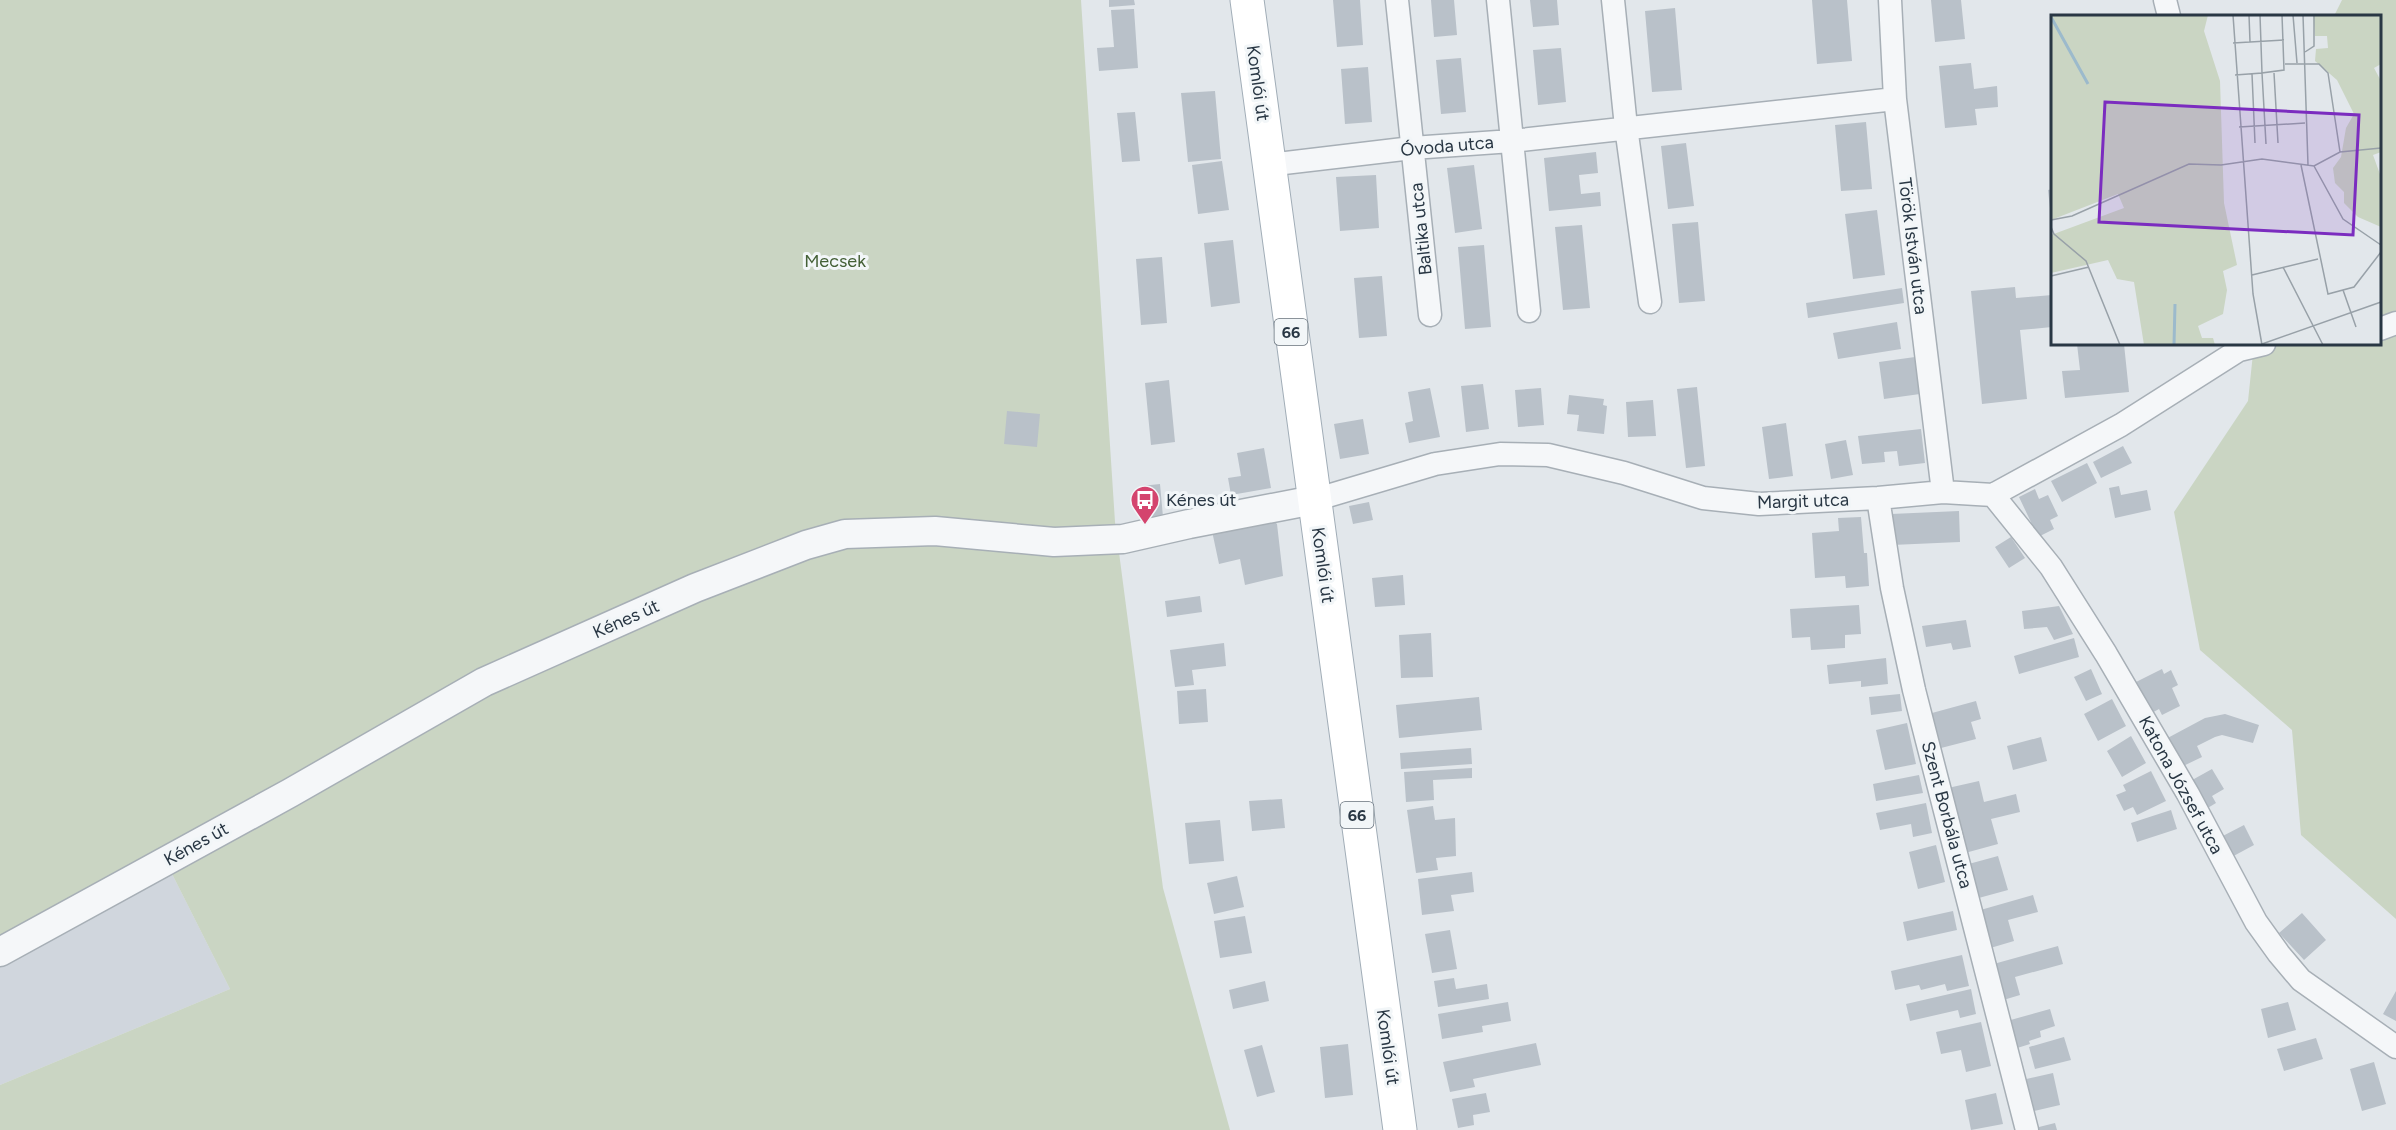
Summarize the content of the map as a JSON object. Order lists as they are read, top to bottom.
{
  "streets": {
    "main road": ["Komlói út", "66"],
    "street": [
      "Óvoda utca",
      "Baltika utca",
      "Török István utca",
      "Margit utca",
      "Kénes út",
      "Katona József utca",
      "Szent Borbála utca"
    ]
  },
  "crossings": [
    ["Komlói út", "Óvoda utca"],
    ["Komlói út", "Margit utca"],
    ["Komlói út", "Kénes út"],
    ["Óvoda utca", "Baltika utca"],
    ["Óvoda utca", "Török István utca"],
    ["Török István utca", "Margit utca"],
    ["Margit utca", "Kénes út"],
    ["Margit utca", "Katona József utca"],
    ["Margit utca", "Szent Borbála utca"]
  ],
  "parks": ["Mecsek"],
  "places": {
    "bus stop": ["Kénes út"]
  }
}
